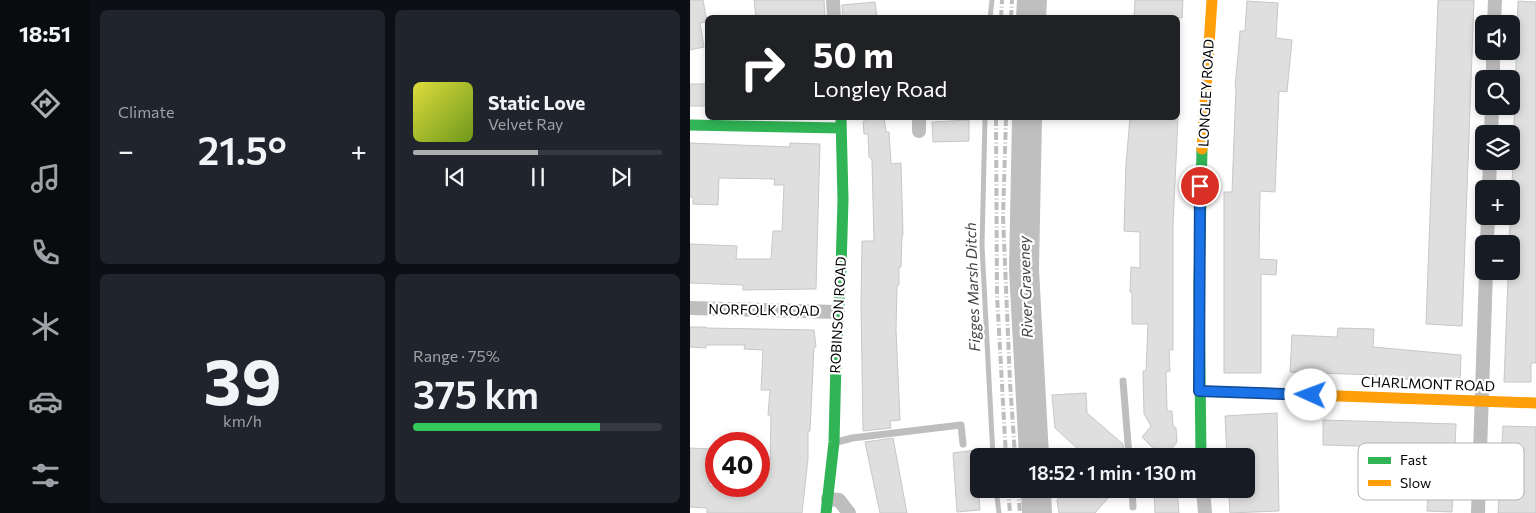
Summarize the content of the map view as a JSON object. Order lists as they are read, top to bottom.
{
  "streets": {
    "street": [
      "LONGLEY ROAD",
      "NORFOLK ROAD",
      "ROBINSON ROAD",
      "CHARLMONT ROAD"
    ]
  },
  "crossings": [
    ["LONGLEY ROAD", "CHARLMONT ROAD"],
    ["NORFOLK ROAD", "ROBINSON ROAD"]
  ],
  "water": ["Figges Marsh Ditch", "River Graveney"],
  "legend": ["Fast", "Slow"],
  "page": {
    "tabs": "18:51",
    "tile": [
      "Climate",
      ["39", "km/h"],
      ["Range · 75%", "375 km"]
    ],
    "map_buttons": ["+", "−"],
    "turn": ["50 m", "Longley Road"],
    "song": ["Static Love", "Velvet Ray"],
    "heat": ["−", "21.5°", "+"],
    "limit": "40",
    "trip": "18:52 · 1 min · 130 m"
  }
}
